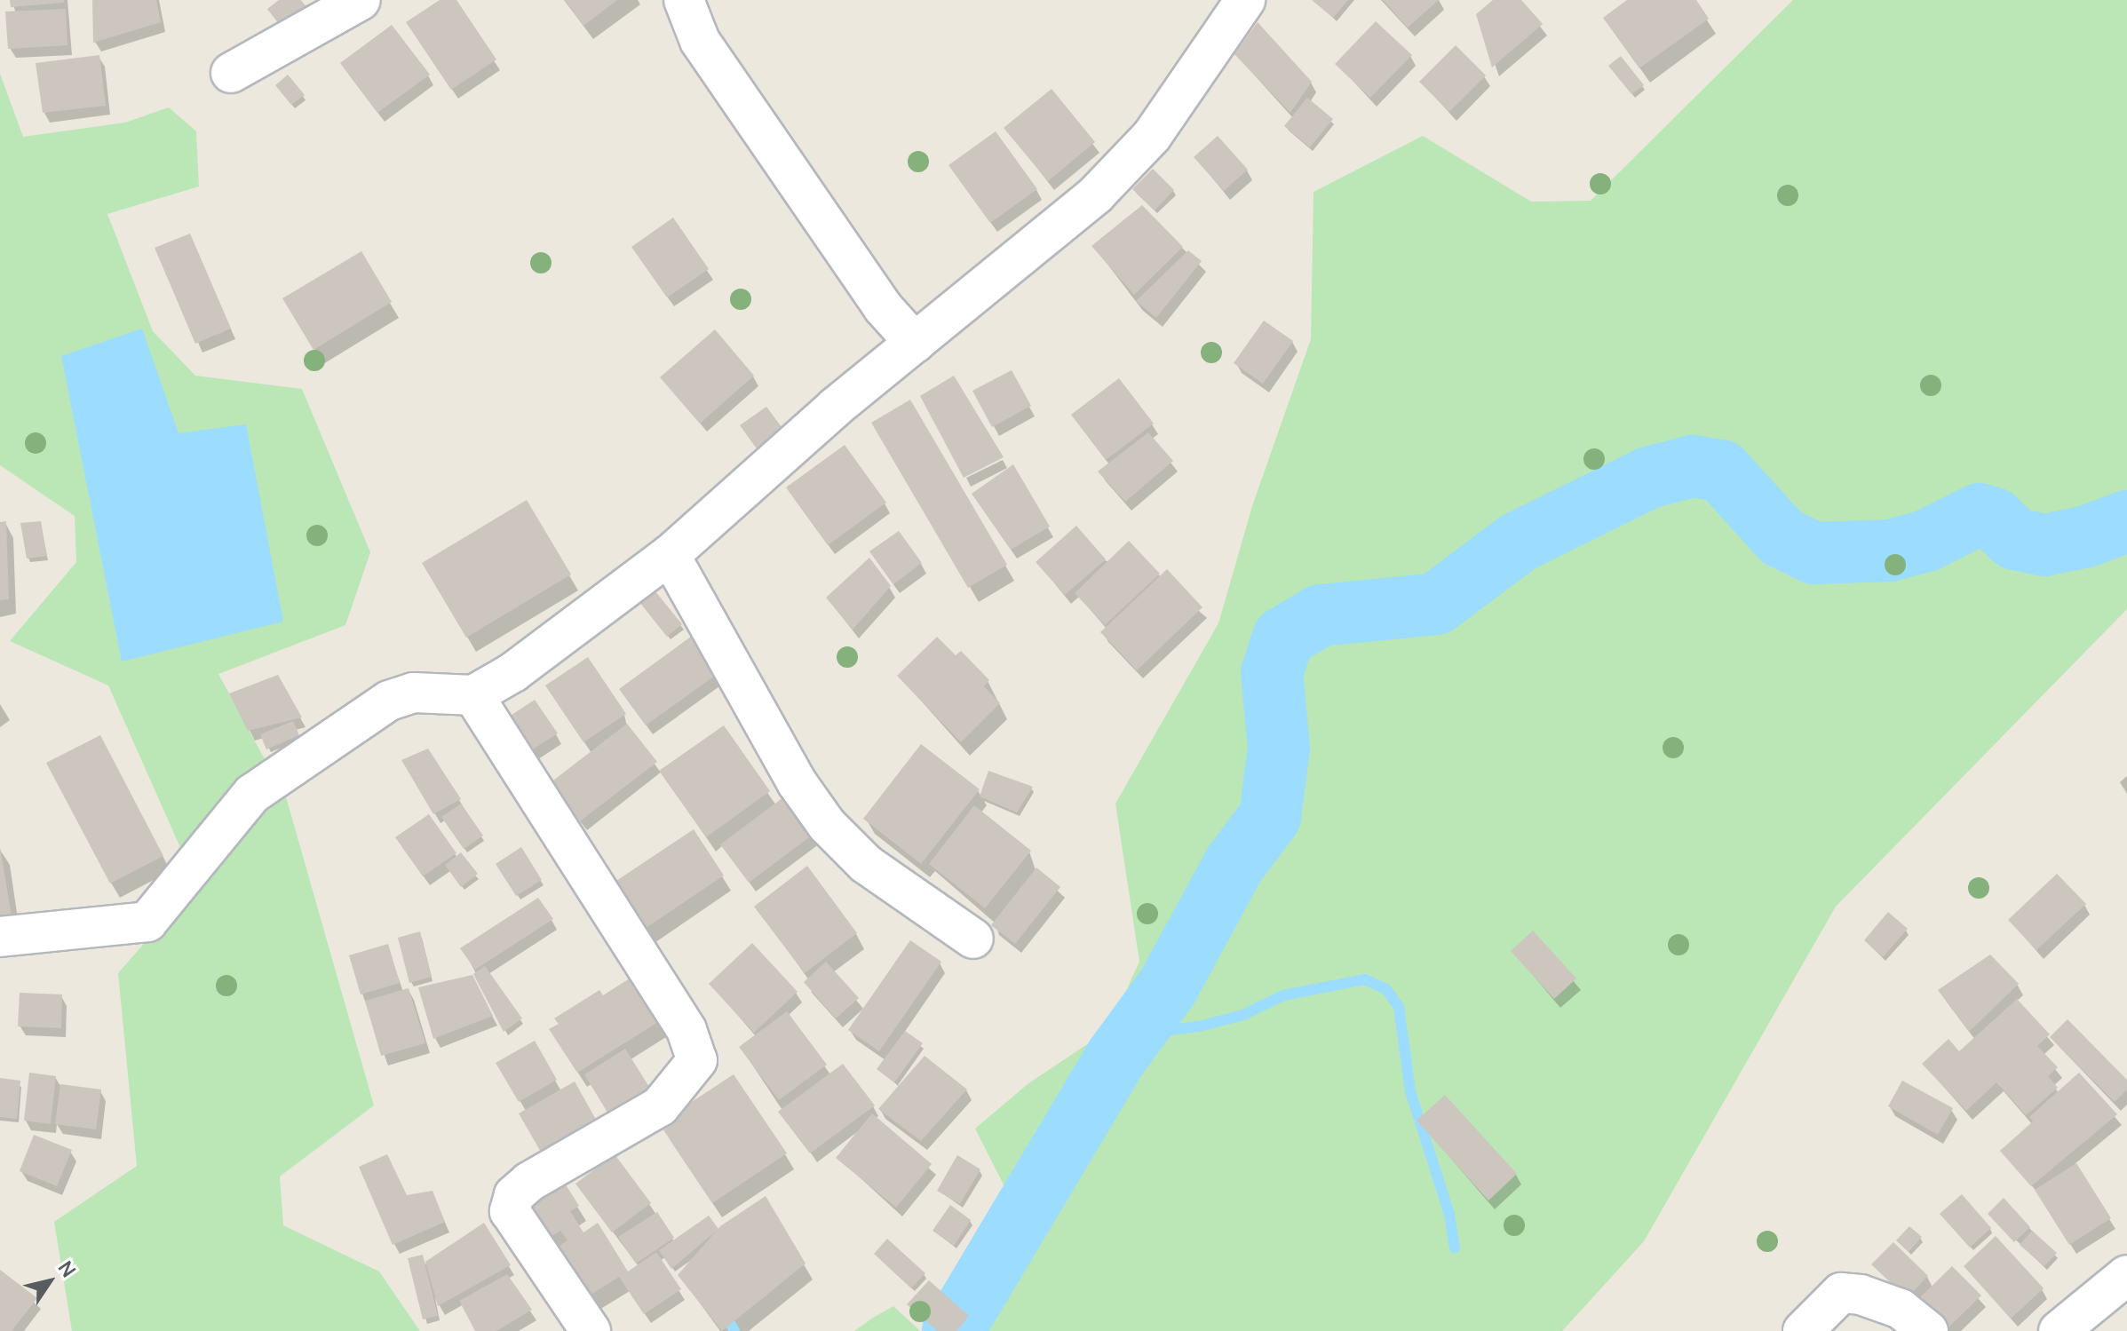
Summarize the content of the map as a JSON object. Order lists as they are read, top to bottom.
{
  "north": "top right"
}
